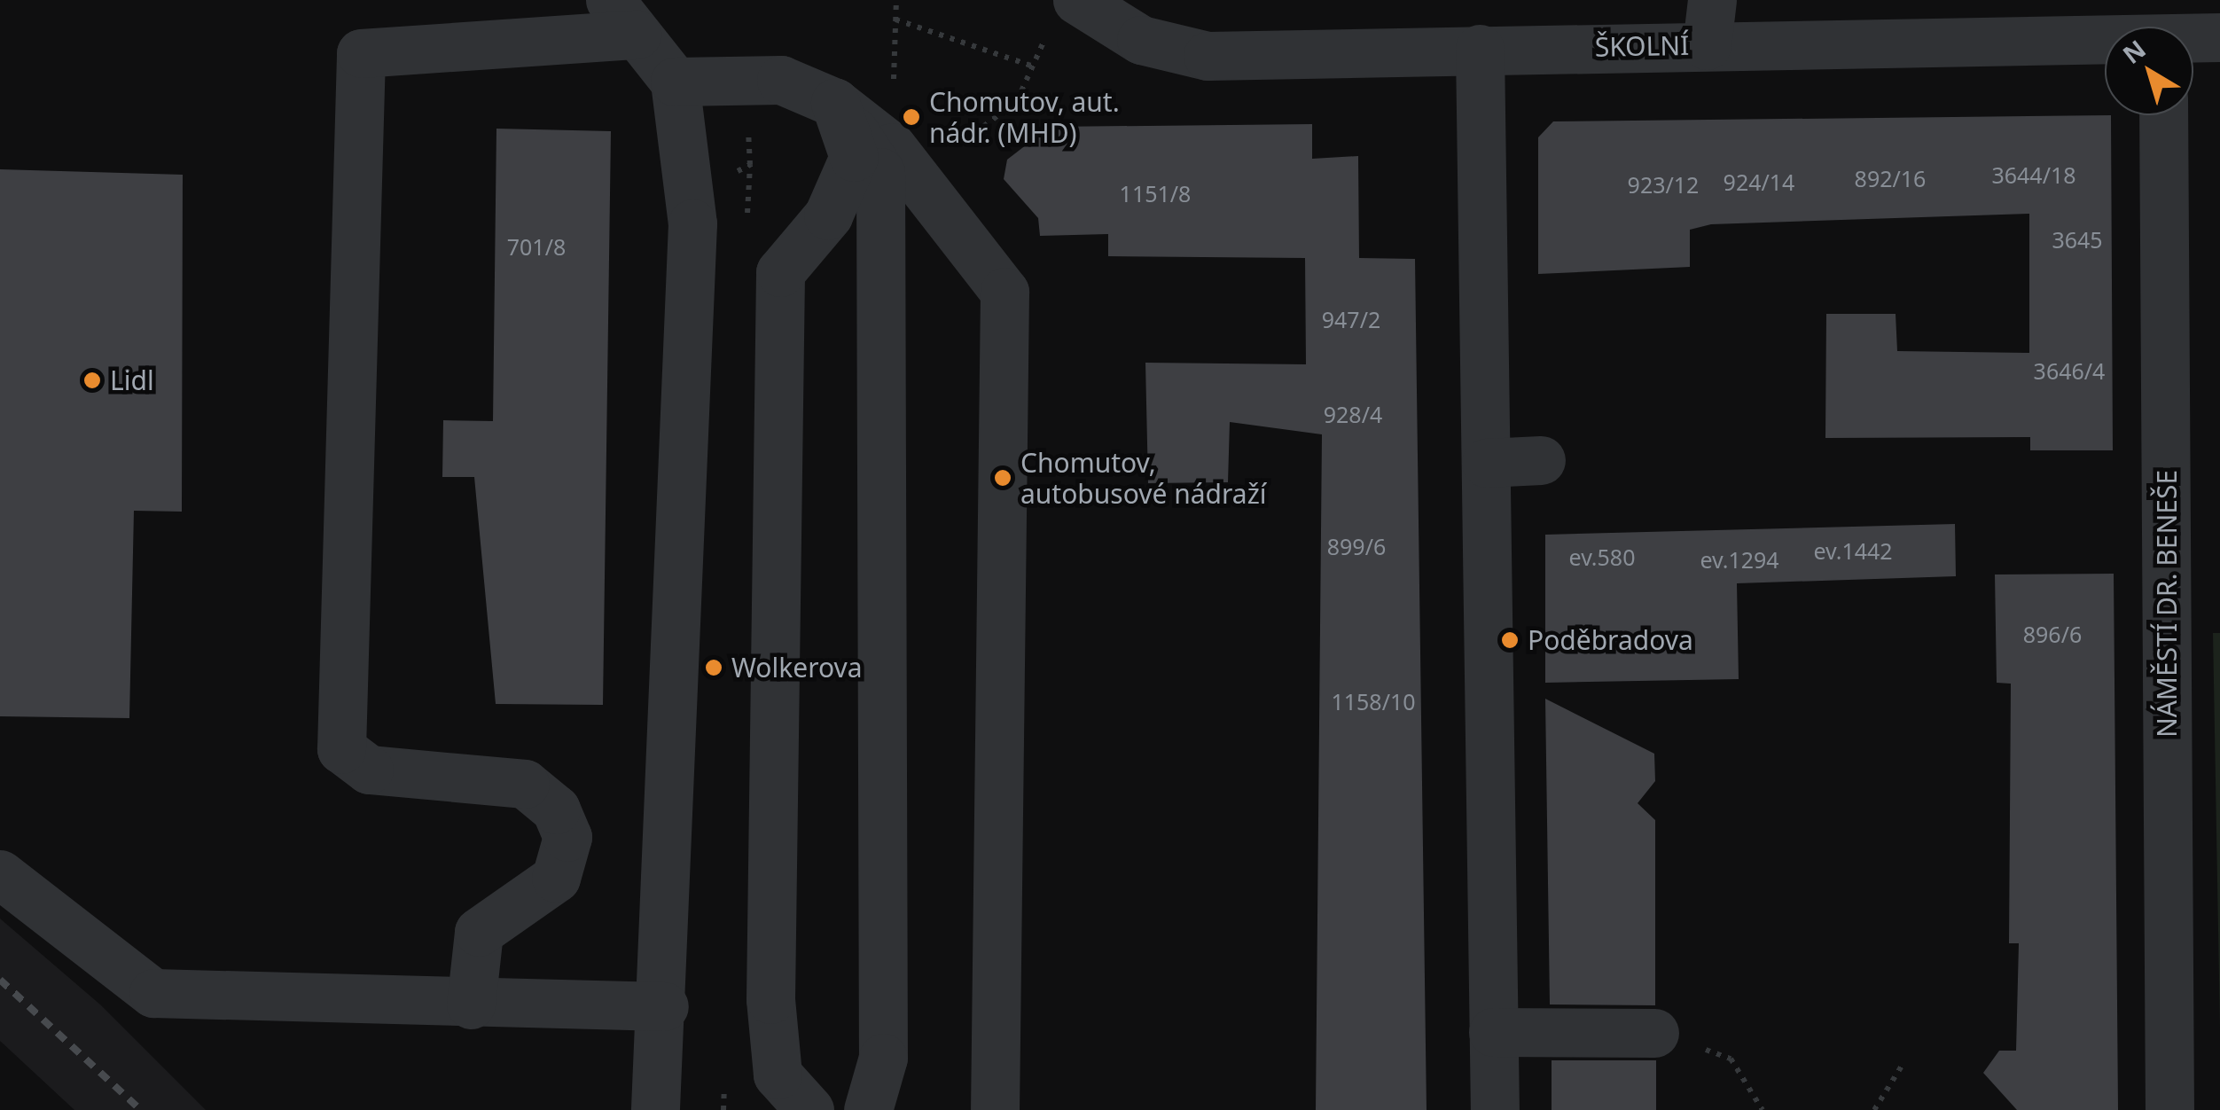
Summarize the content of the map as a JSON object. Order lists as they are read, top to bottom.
{
  "streets": {
    "street": ["ŠKOLNÍ", "NÁMĚSTÍ DR. BENEŠE"]
  },
  "places": [
    "Chomutov, aut. nádr. (MHD)",
    "Lidl",
    "Chomutov, autobusové nádraží",
    "Poděbradova",
    "Wolkerova"
  ],
  "house_numbers": [
    "3644/18",
    "892/16",
    "924/14",
    "923/12",
    "1151/8",
    "3645",
    "701/8",
    "947/2",
    "3646/4",
    "928/4",
    "899/6",
    "ev.1442",
    "ev.580",
    "ev.1294",
    "896/6",
    "1158/10"
  ],
  "north": "top left"
}
